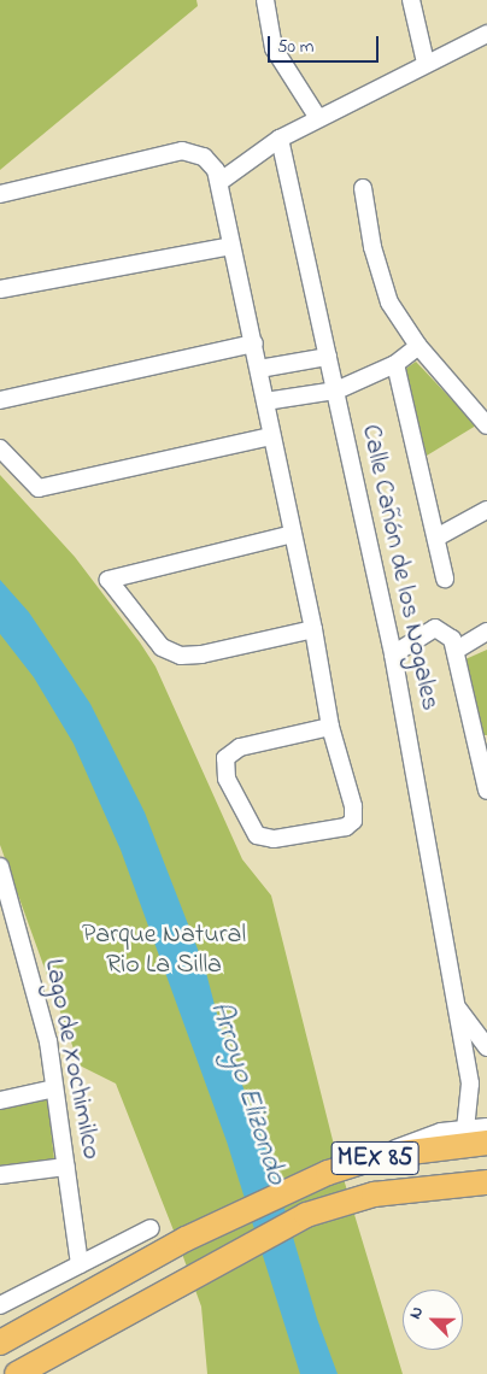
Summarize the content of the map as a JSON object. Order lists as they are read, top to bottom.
{
  "streets": {
    "highway": ["MEX 85"],
    "street": ["Calle Cañón de los Nogales", "Lago de Xochimilco"]
  },
  "water": ["Arroyo Elizondo"],
  "parks": ["Parque Natural Rio La Silla"],
  "scale_bar": "50 m",
  "north": "top left"
}
